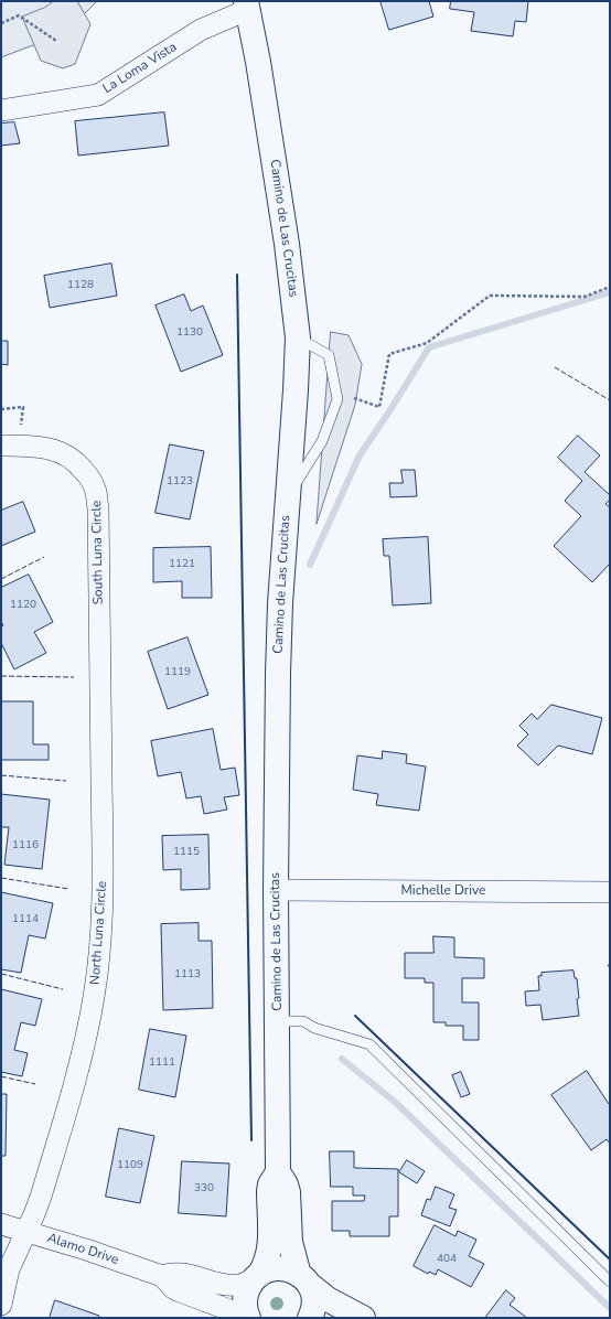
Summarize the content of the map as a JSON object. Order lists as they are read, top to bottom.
{
  "streets": {
    "street": [
      "La Loma Vista",
      "Camino de Las Crucitas",
      "South Luna Circle",
      "Michelle Drive",
      "North Luna Circle",
      "Alamo Drive"
    ]
  },
  "crossings": [
    ["La Loma Vista", "Camino de Las Crucitas"],
    ["Camino de Las Crucitas", "Michelle Drive"],
    ["Camino de Las Crucitas", "Alamo Drive"],
    ["South Luna Circle", "North Luna Circle"],
    ["North Luna Circle", "Alamo Drive"]
  ],
  "house_numbers": [
    "1128",
    "1130",
    "1123",
    "1121",
    "1120",
    "1119",
    "1116",
    "1115",
    "1114",
    "1113",
    "1111",
    "1109",
    "330",
    "404"
  ]
}
